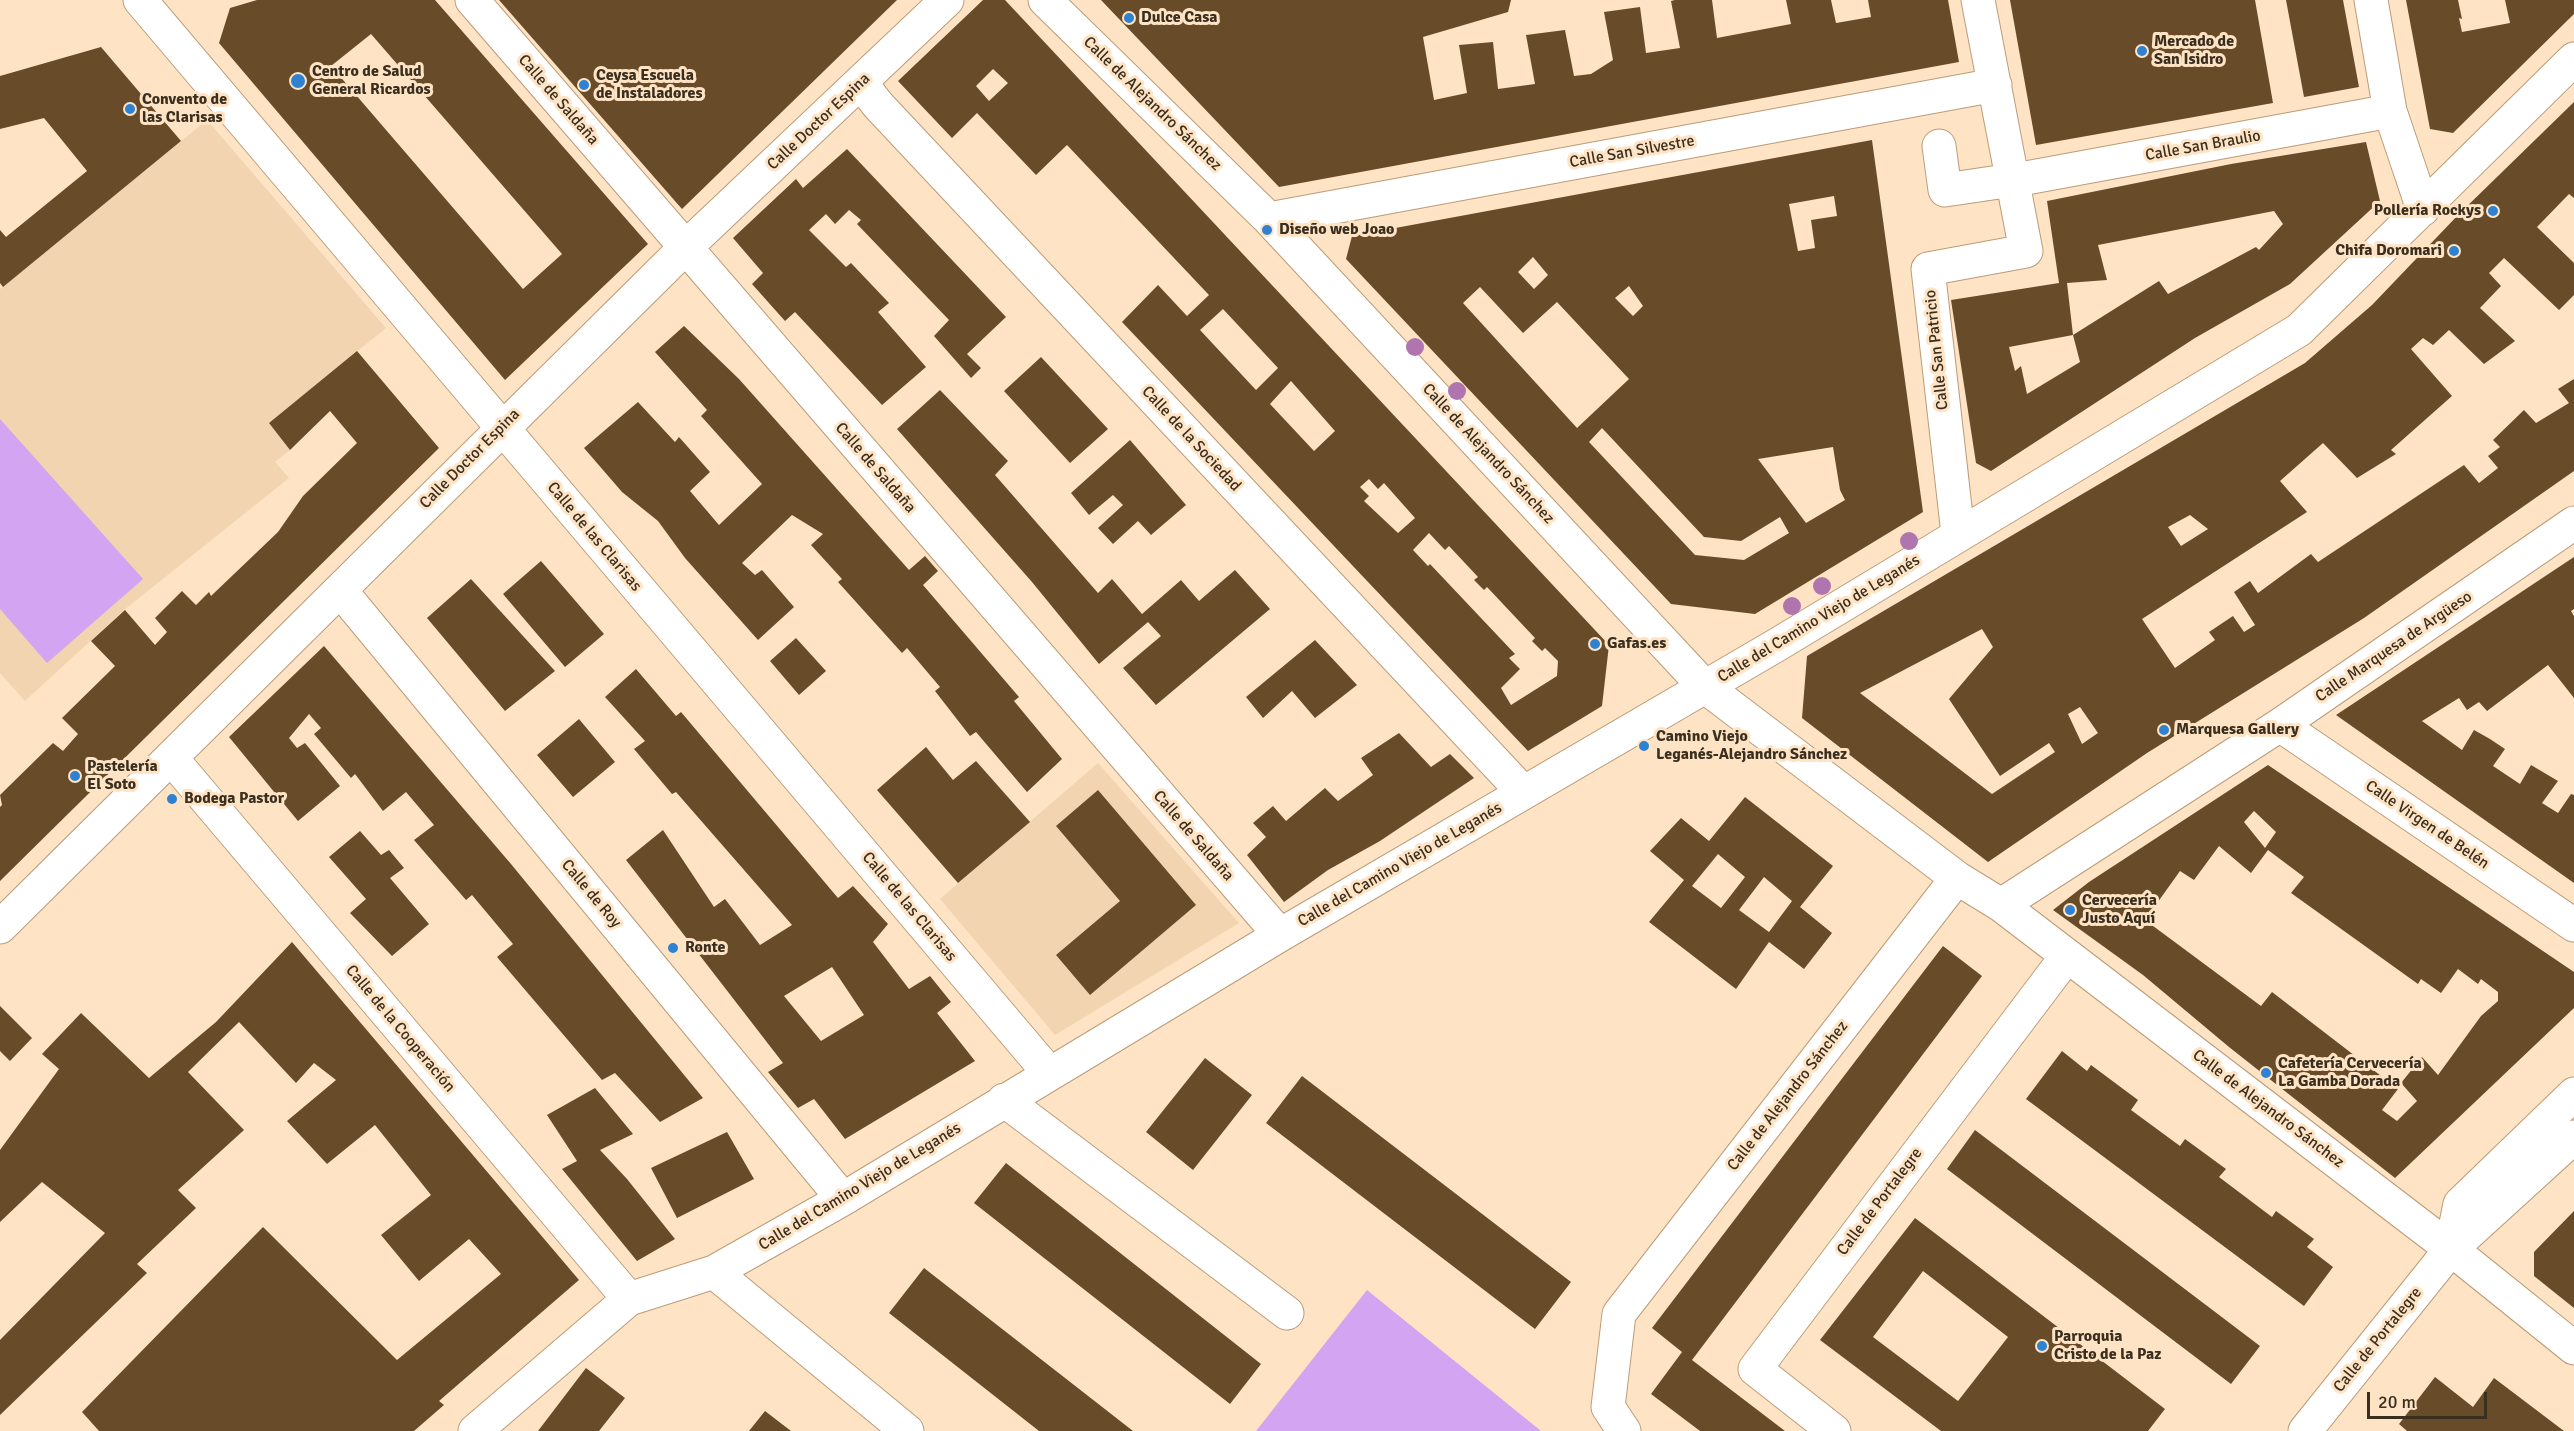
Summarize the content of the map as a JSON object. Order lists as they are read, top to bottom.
{
  "streets": {
    "street": [
      "Calle de Saldaña",
      "Calle de Alejandro Sánchez",
      "Calle Doctor Espina",
      "Calle San Braulio",
      "Calle San Silvestre",
      "Calle San Patricio",
      "Calle de la Sociedad",
      "Calle de las Clarisas",
      "Calle del Camino Viejo de Leganés",
      "Calle Marquesa de Argüeso",
      "Calle Virgen de Belén",
      "Calle de Roy",
      "Calle de la Cooperación",
      "Calle de Portalegre"
    ]
  },
  "crossings": [
    ["Calle de Saldaña", "Calle Doctor Espina"],
    ["Calle de Saldaña", "Calle del Camino Viejo de Leganés"],
    ["Calle de Alejandro Sánchez", "Calle San Silvestre"],
    ["Calle de Alejandro Sánchez", "Calle del Camino Viejo de Leganés"],
    ["Calle de Alejandro Sánchez", "Calle Marquesa de Argüeso"],
    ["Calle de Alejandro Sánchez", "Calle de Portalegre"],
    ["Calle Doctor Espina", "Calle de la Sociedad"],
    ["Calle Doctor Espina", "Calle de las Clarisas"],
    ["Calle Doctor Espina", "Calle de Roy"],
    ["Calle Doctor Espina", "Calle de la Cooperación"],
    ["Calle San Braulio", "Calle San Patricio"],
    ["Calle San Silvestre", "Calle San Patricio"],
    ["Calle San Patricio", "Calle del Camino Viejo de Leganés"],
    ["Calle de la Sociedad", "Calle del Camino Viejo de Leganés"],
    ["Calle de las Clarisas", "Calle del Camino Viejo de Leganés"],
    ["Calle del Camino Viejo de Leganés", "Calle de Roy"],
    ["Calle del Camino Viejo de Leganés", "Calle de la Cooperación"],
    ["Calle Marquesa de Argüeso", "Calle Virgen de Belén"]
  ],
  "places": [
    "Dulce Casa",
    "Mercado de San Isidro",
    "Centro de Salud General Ricardos",
    "Ceysa Escuela de Instaladores",
    "Convento de las Clarisas",
    "Pollería Rockys",
    "Diseño web Joao",
    "Chifa Doromari",
    "Gafas.es",
    "Marquesa Gallery",
    "Camino Viejo Leganés-Alejandro Sánchez",
    "Pastelería El Soto",
    "Bodega Pastor",
    "Cervecería Justo Aquí",
    "Ronte",
    "Cafetería Cervecería La Gamba Dorada",
    "Parroquia Cristo de la Paz"
  ],
  "scale_bar": "20 m"
}
